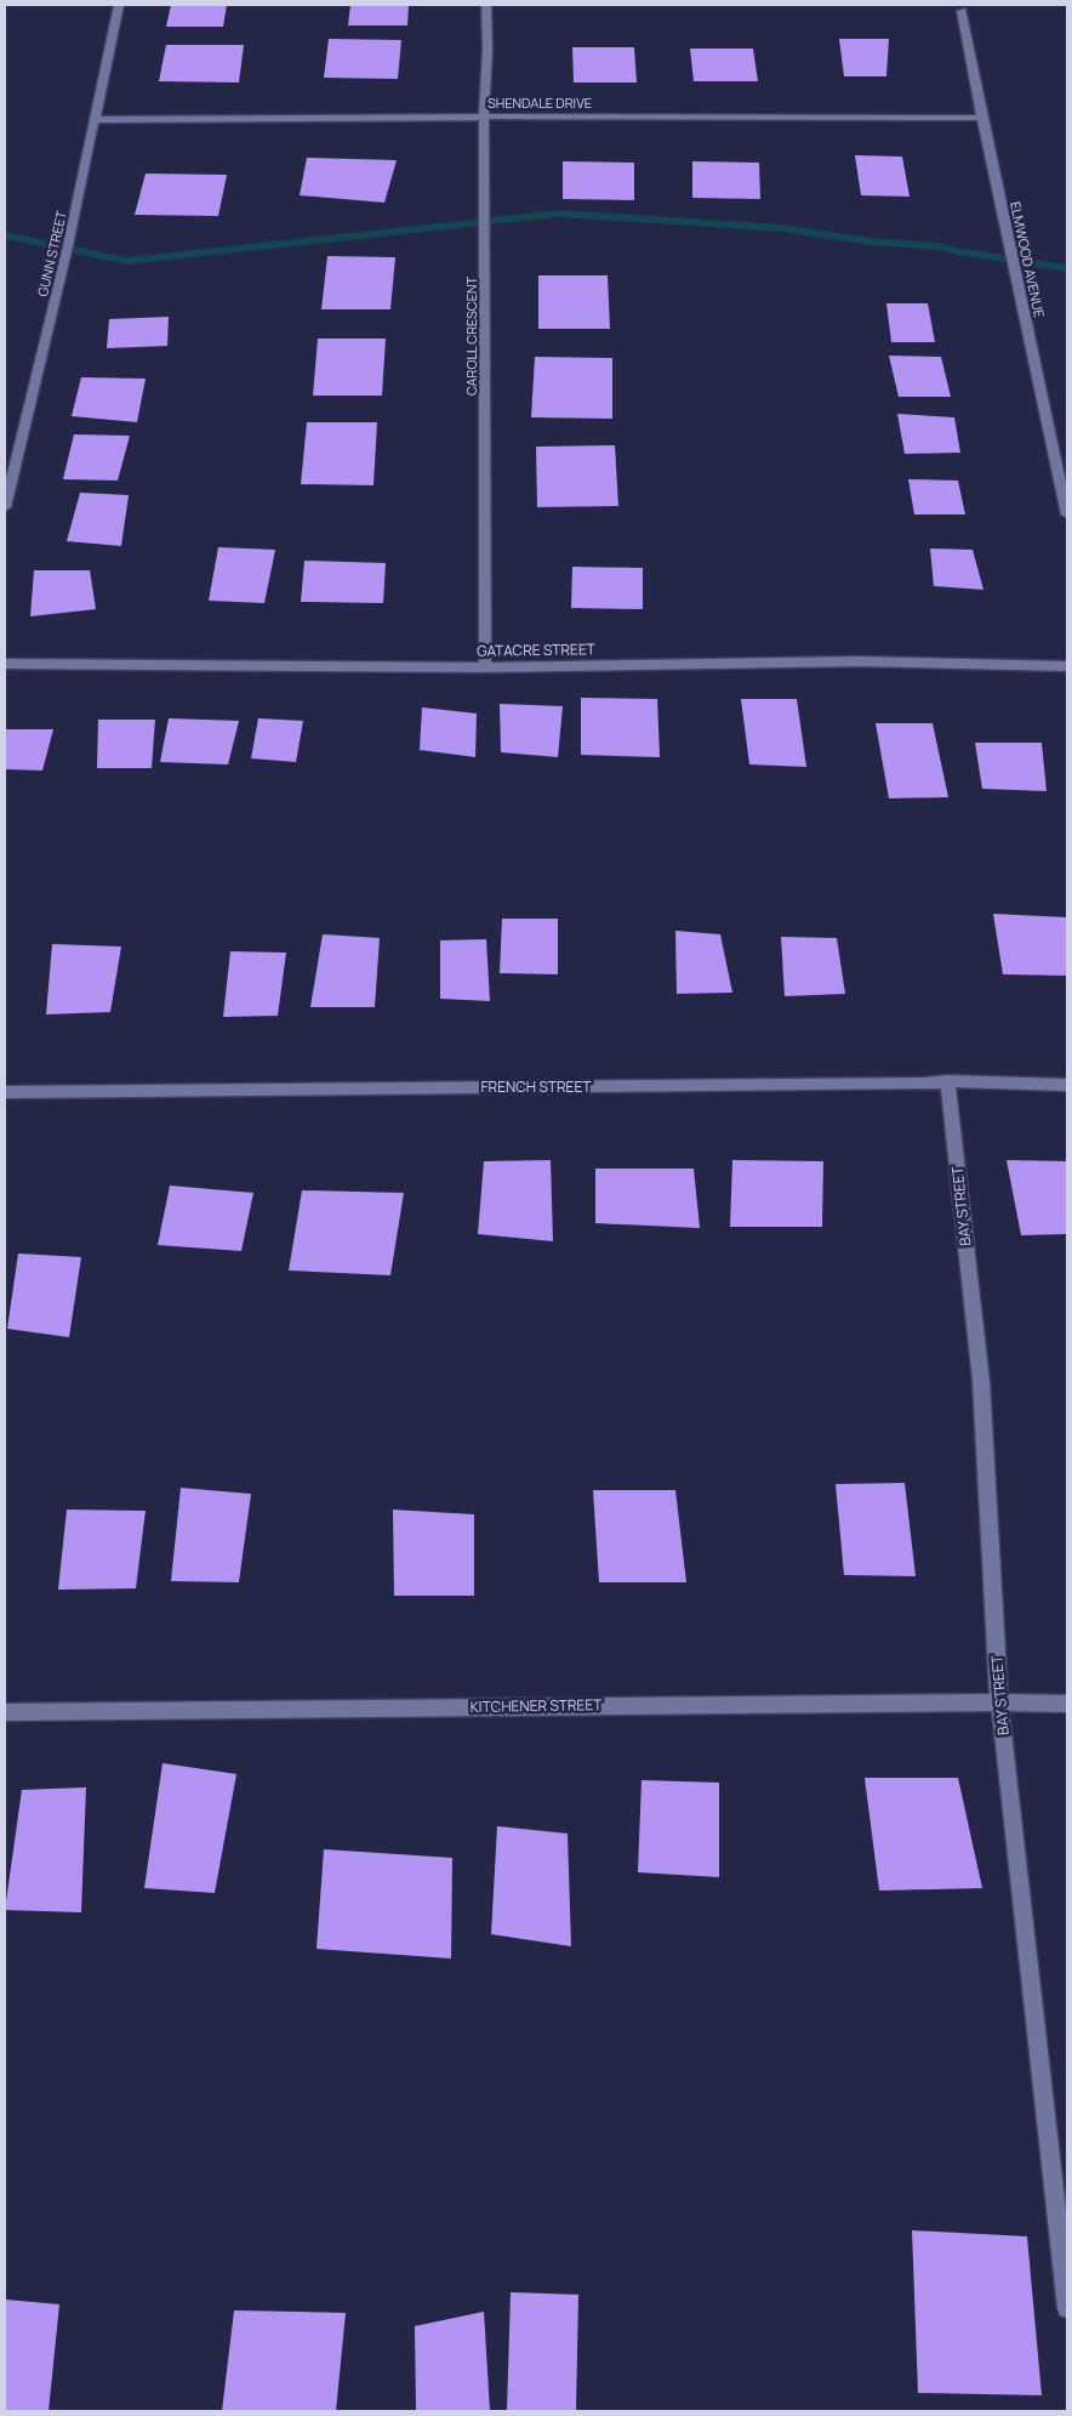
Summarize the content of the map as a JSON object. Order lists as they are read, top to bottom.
{
  "streets": {
    "street": [
      "SHENDALE DRIVE",
      "GUNN STREET",
      "ELMWOOD AVENUE",
      "CAROLL CRESCENT",
      "GATACRE STREET",
      "FRENCH STREET",
      "BAY STREET",
      "KITCHENER STREET"
    ]
  },
  "crossings": [
    ["SHENDALE DRIVE", "GUNN STREET"],
    ["SHENDALE DRIVE", "ELMWOOD AVENUE"],
    ["SHENDALE DRIVE", "CAROLL CRESCENT"],
    ["CAROLL CRESCENT", "GATACRE STREET"],
    ["FRENCH STREET", "BAY STREET"],
    ["BAY STREET", "KITCHENER STREET"]
  ]
}
